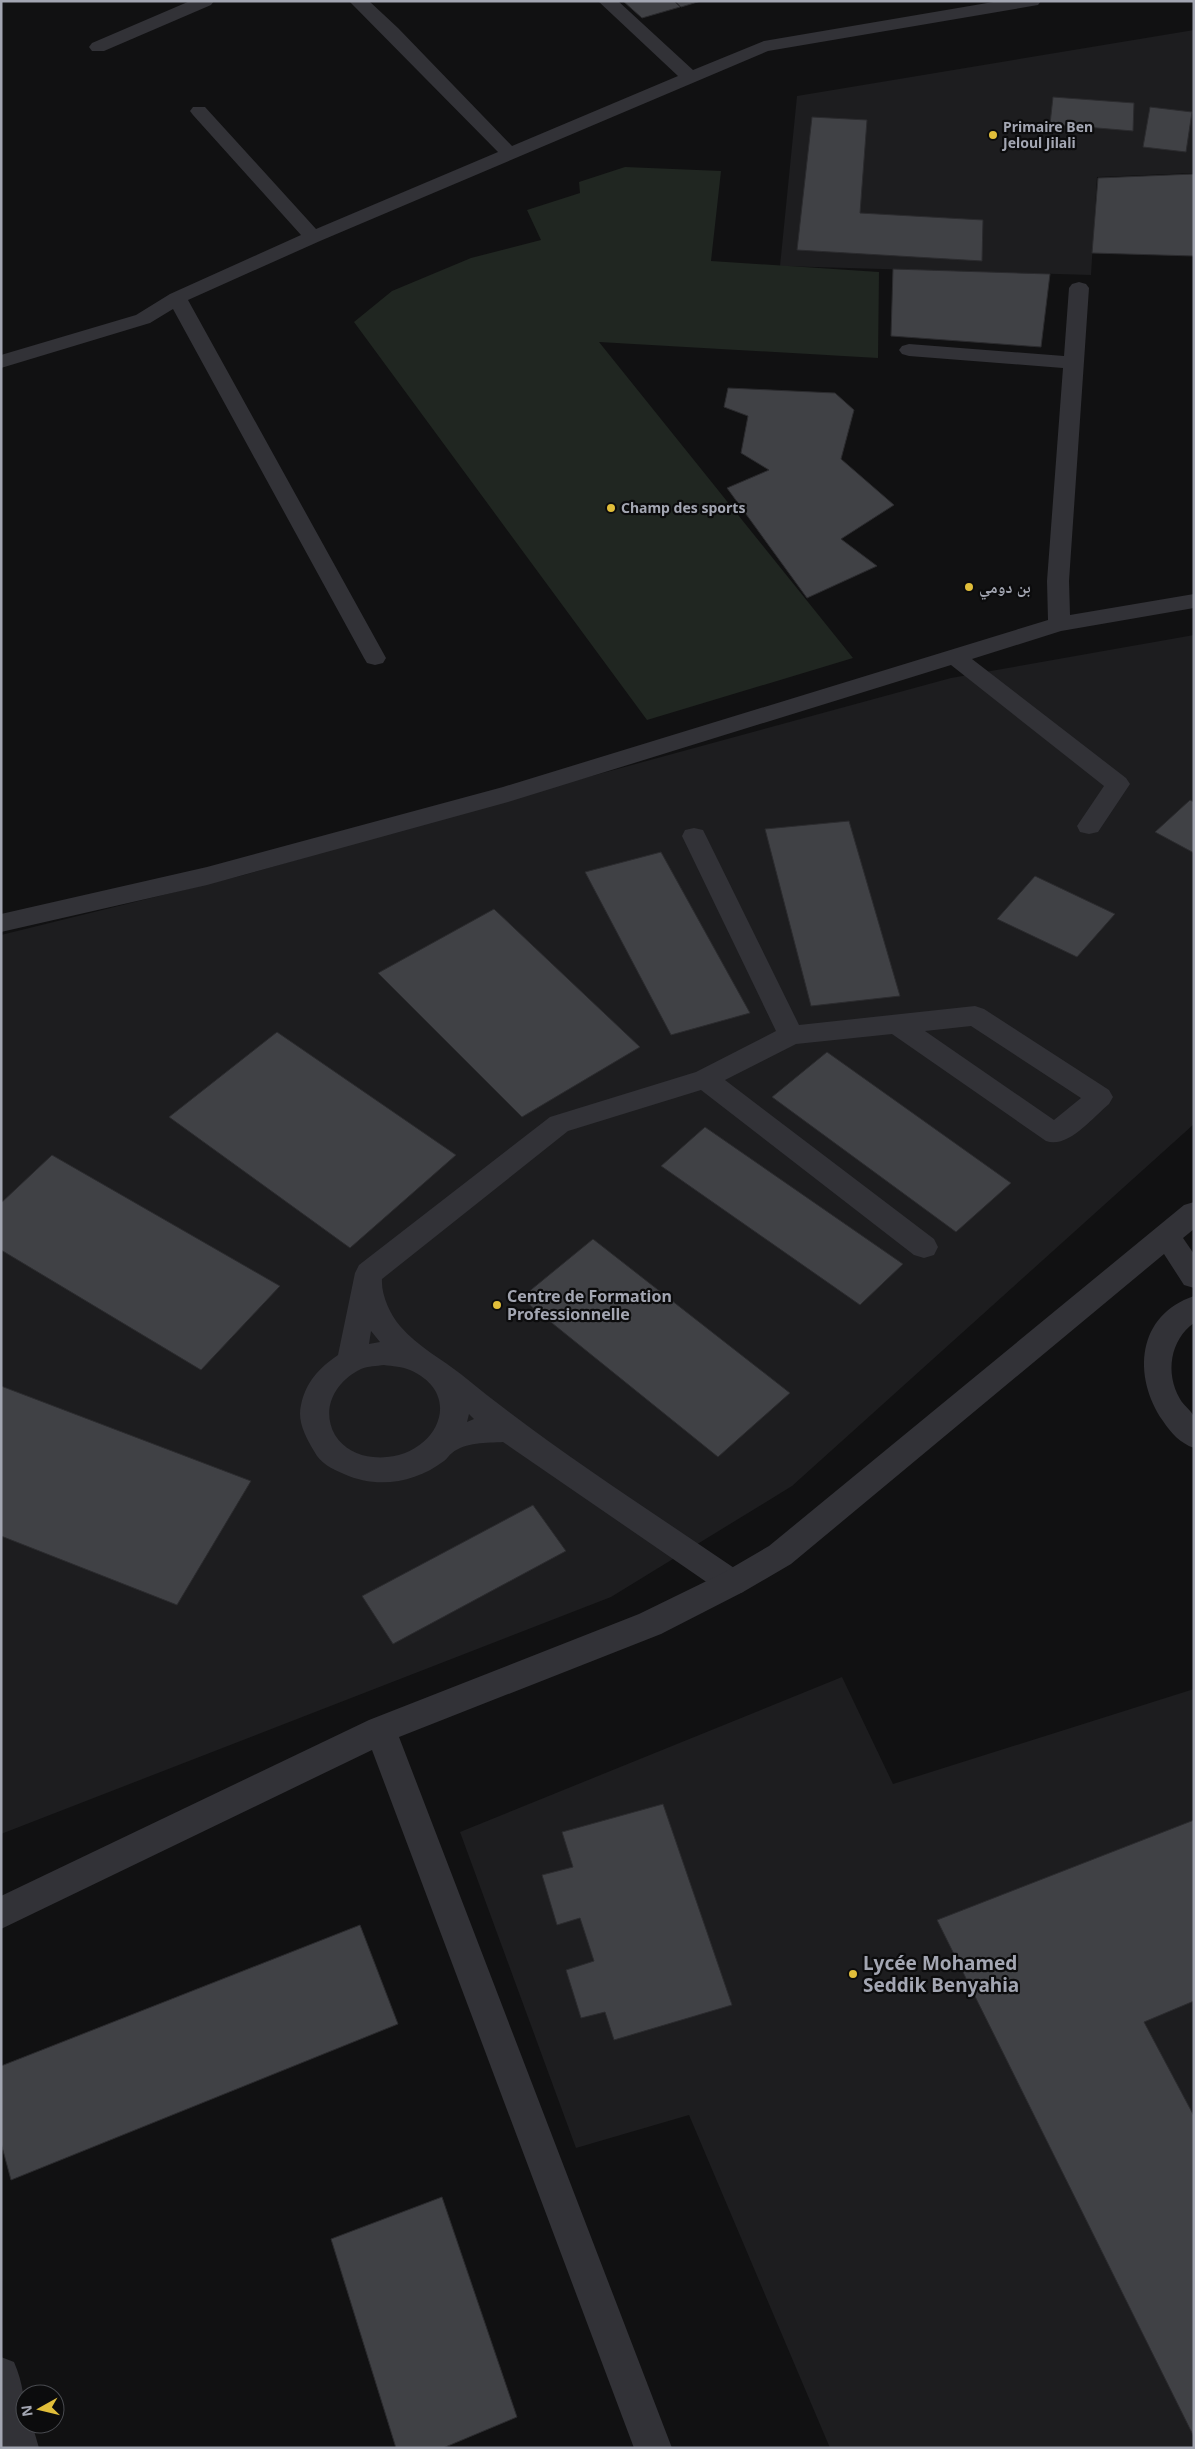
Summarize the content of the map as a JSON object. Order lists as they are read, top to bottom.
{
  "places": [
    "Primaire Ben Jeloul Jilali",
    "Champ des sports",
    "بن دومي",
    "Centre de Formation Professionnelle",
    "Lycée Mohamed Seddik Benyahia"
  ],
  "north": "left"
}
